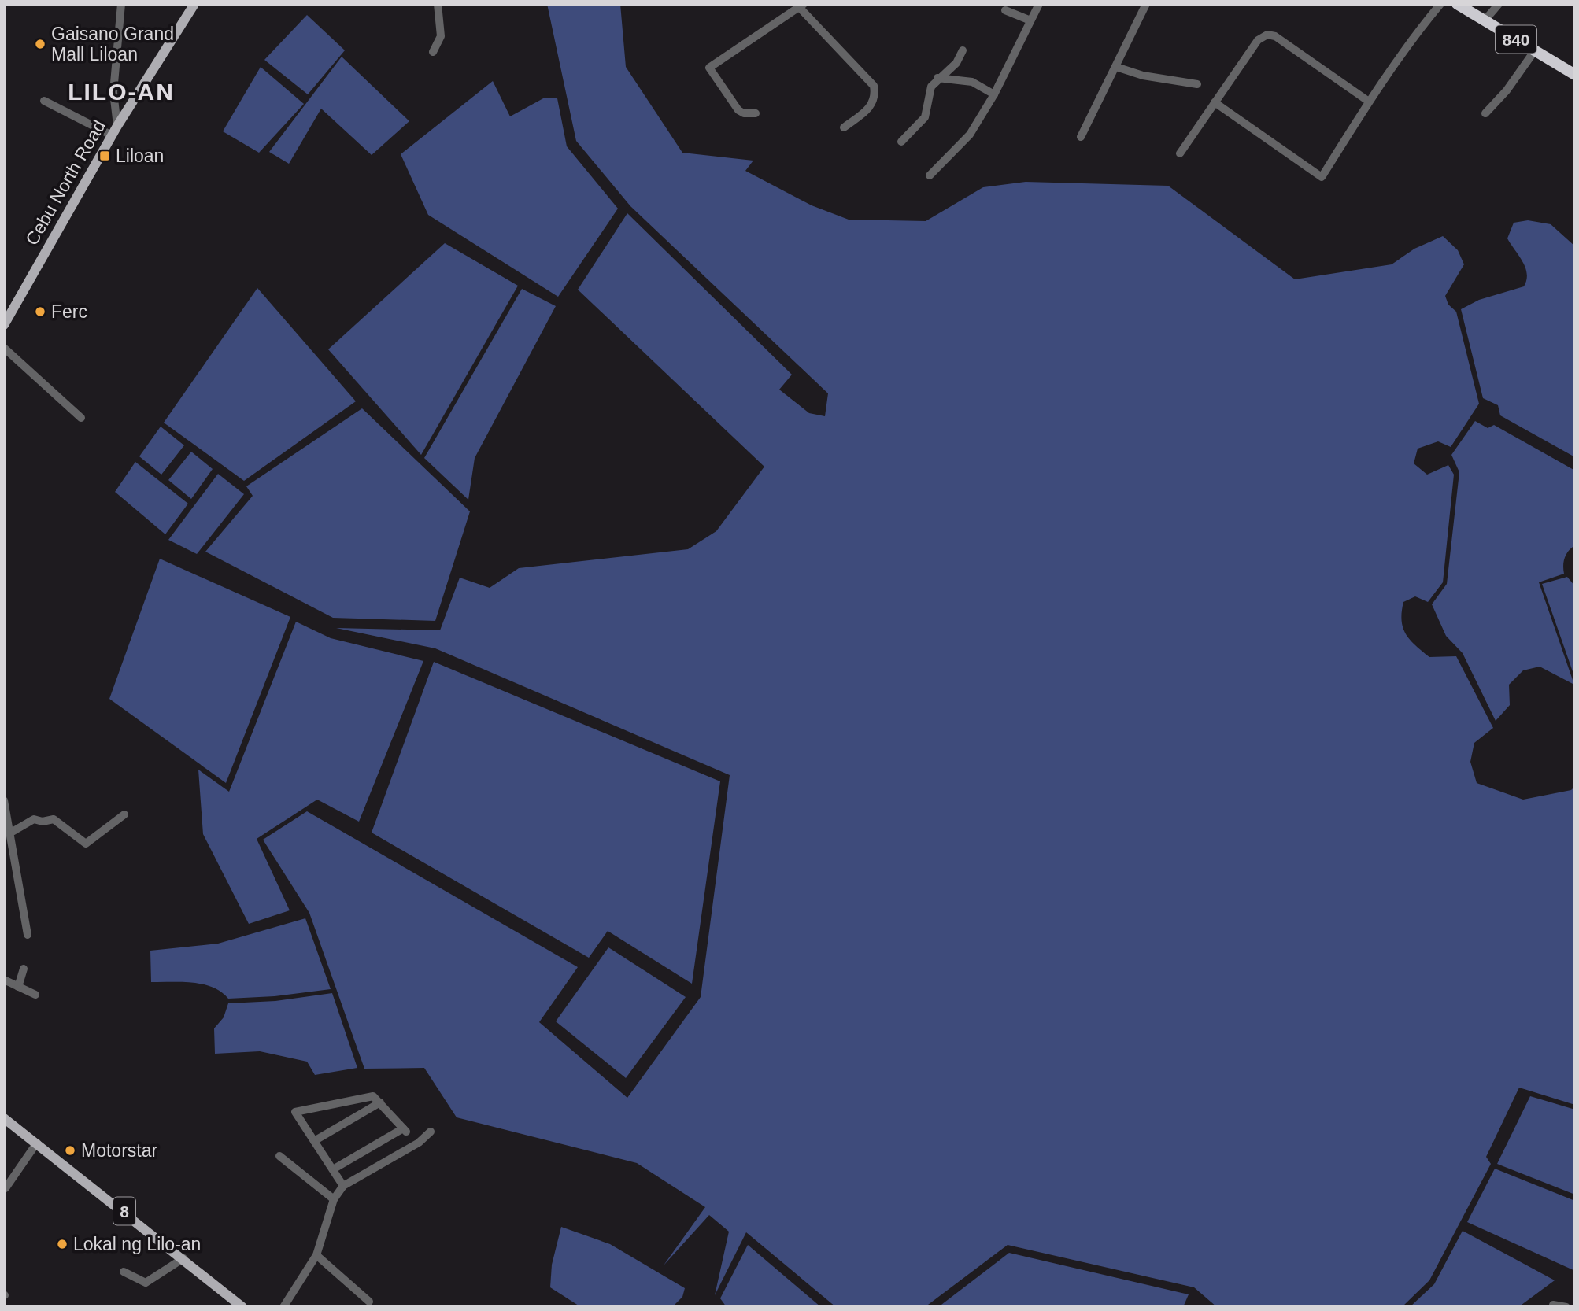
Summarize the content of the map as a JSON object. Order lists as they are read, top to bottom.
{
  "streets": {
    "highway": ["840"],
    "main road": ["Cebu North Road", "8"]
  },
  "districts": ["LILO-AN"],
  "places": {
    "other": [
      "Gaisano Grand Mall Liloan",
      "Ferc",
      "Motorstar",
      "Lokal ng Lilo-an"
    ],
    "transit": ["Liloan"]
  }
}
